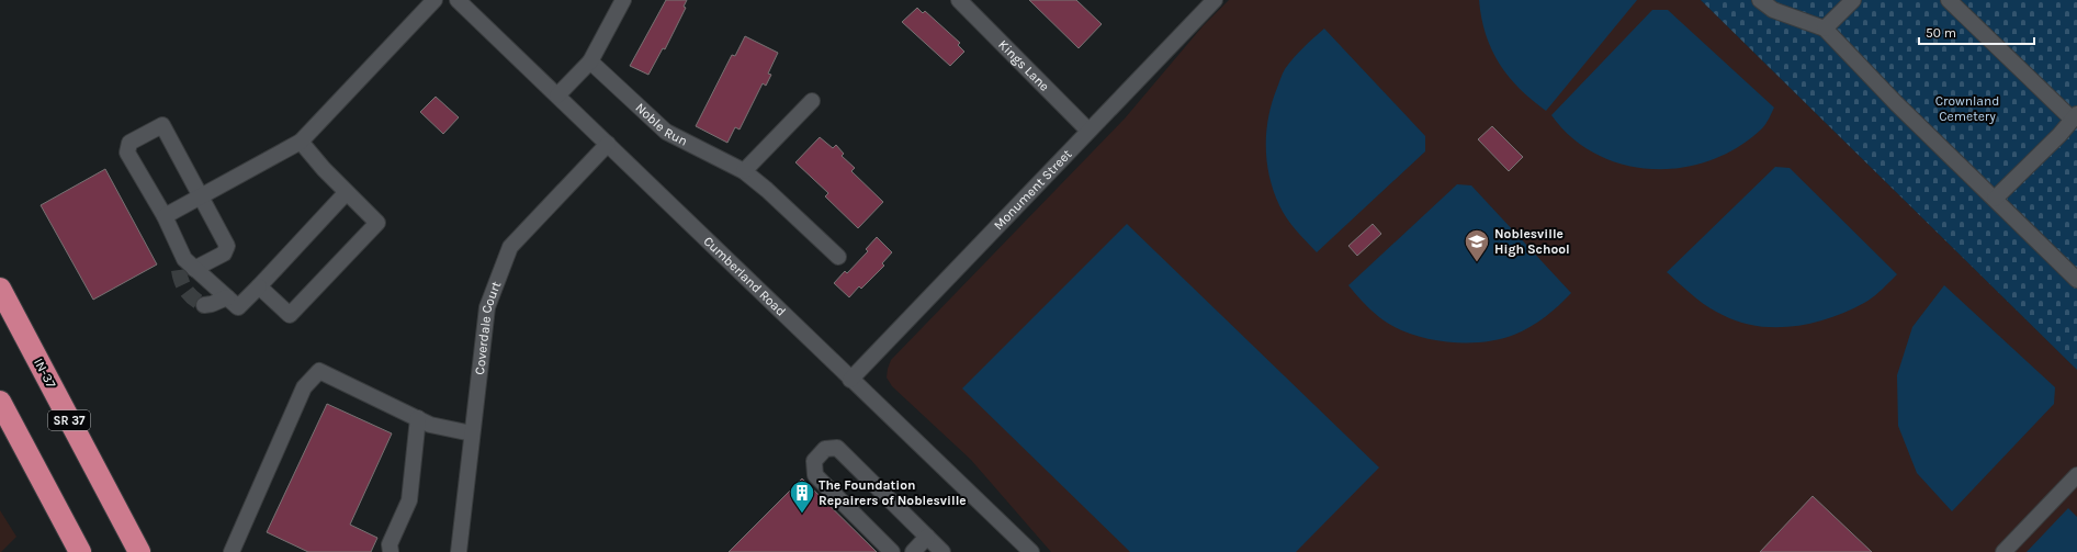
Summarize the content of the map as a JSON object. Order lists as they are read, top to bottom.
{
  "streets": {
    "highway": ["IN-37", "SR 37"],
    "street": [
      "Kings Lane",
      "Noble Run",
      "Monument Street",
      "Cumberland Road",
      "Coverdale Court"
    ]
  },
  "crossings": [
    ["Kings Lane", "Monument Street"],
    ["Monument Street", "Cumberland Road"],
    ["Cumberland Road", "Coverdale Court"]
  ],
  "parks": ["Crownland Cemetery"],
  "places": {
    "school or university": ["Noblesville High School"],
    "building": ["The Foundation Repairers of Noblesville"]
  },
  "scale_bar": "50 m"
}
